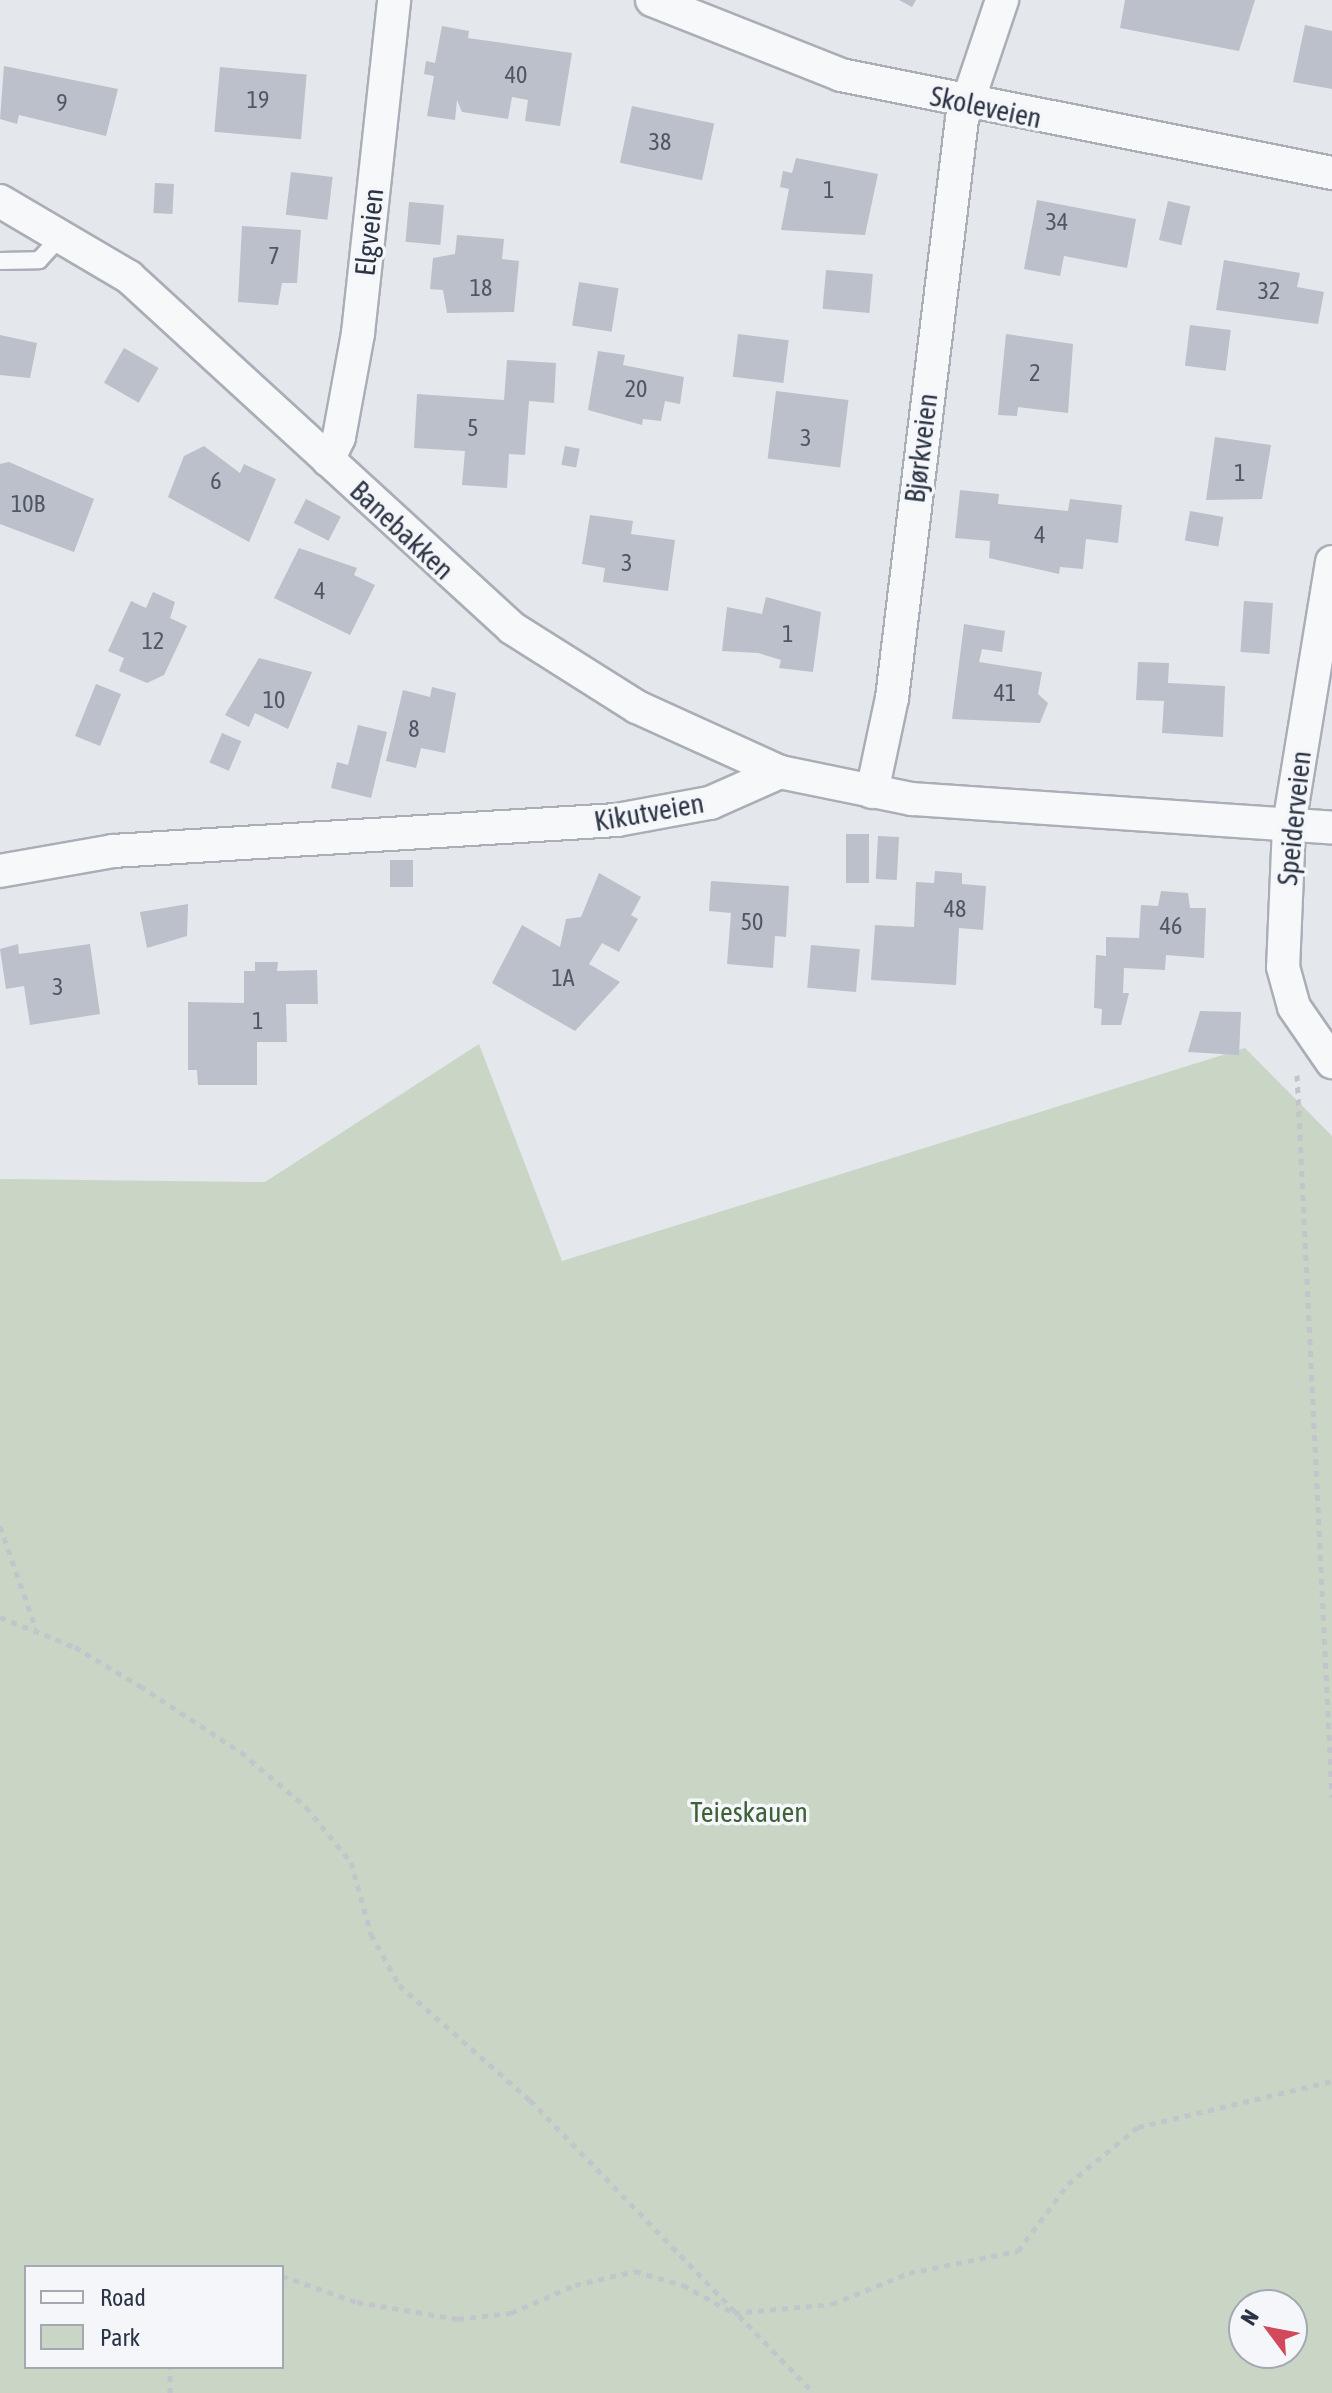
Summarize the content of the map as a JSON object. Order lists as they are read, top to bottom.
{
  "streets": {
    "street": [
      "Skoleveien",
      "Elgveien",
      "Bjørkveien",
      "Banebakken",
      "Kikutveien",
      "Speiderveien"
    ]
  },
  "crossings": [
    ["Skoleveien", "Bjørkveien"],
    ["Elgveien", "Banebakken"],
    ["Banebakken", "Kikutveien"]
  ],
  "parks": ["Teieskauen"],
  "house_numbers": [
    "40",
    "19",
    "9",
    "38",
    "1",
    "34",
    "7",
    "18",
    "32",
    "2",
    "20",
    "5",
    "3",
    "1",
    "6",
    "10B",
    "4",
    "3",
    "4",
    "1",
    "12",
    "41",
    "10",
    "8",
    "48",
    "50",
    "46",
    "1A",
    "3",
    "1"
  ],
  "legend": ["Road", "Park"],
  "north": "top left"
}
